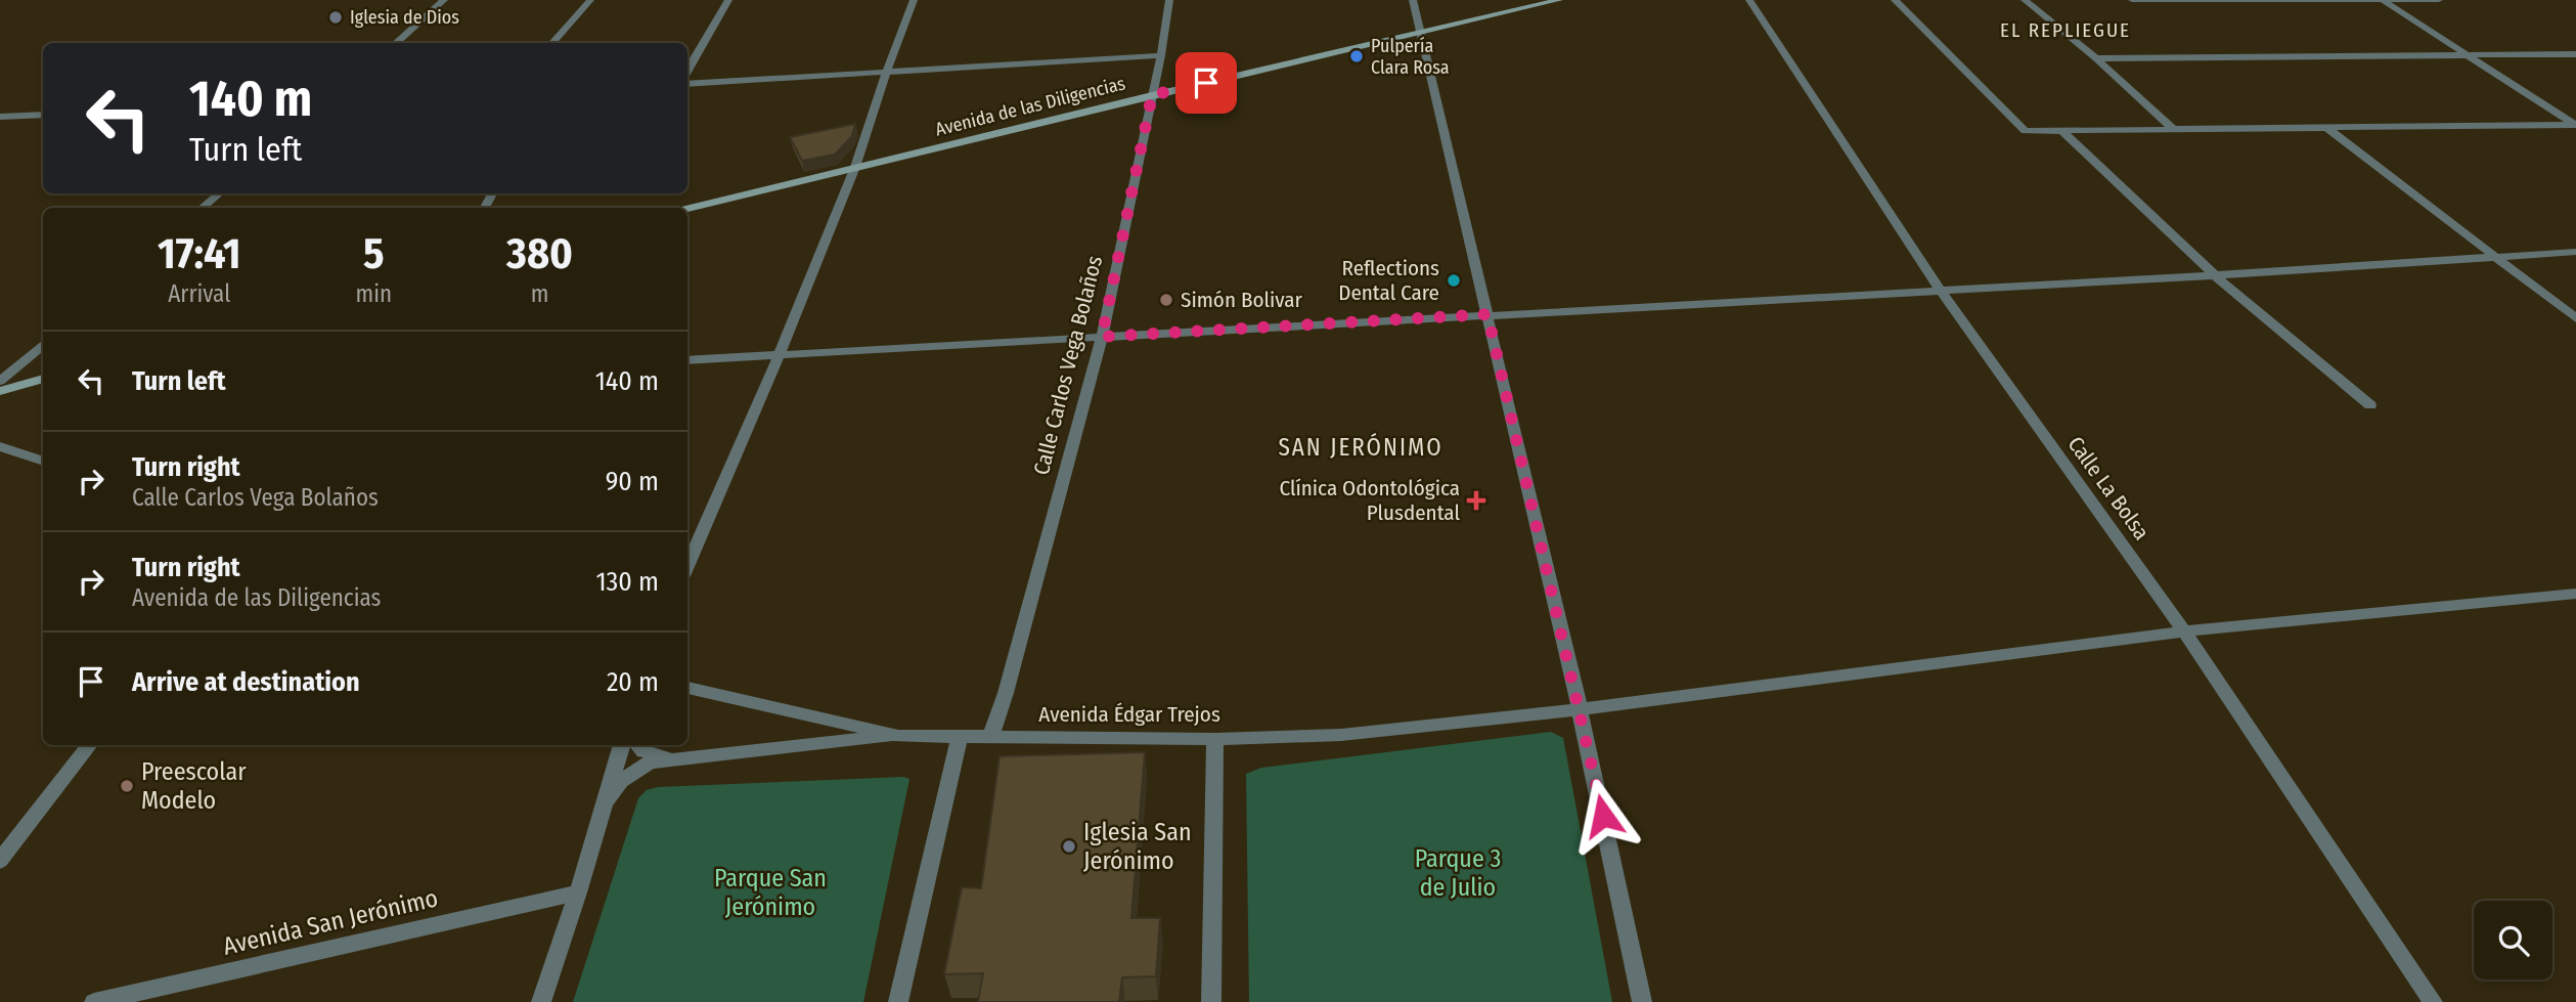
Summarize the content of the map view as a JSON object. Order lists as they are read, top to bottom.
{
  "streets": {
    "street": [
      "Avenida de las Diligencias",
      "Calle Carlos Vega Bolaños",
      "Calle La Bolsa",
      "Avenida Édgar Trejos",
      "Avenida San Jerónimo"
    ]
  },
  "crossings": [
    ["Avenida de las Diligencias", "Calle Carlos Vega Bolaños"],
    ["Calle Carlos Vega Bolaños", "Avenida Édgar Trejos"],
    ["Calle La Bolsa", "Avenida Édgar Trejos"]
  ],
  "districts": ["EL REPLIEGUE", "SAN JERÓNIMO"],
  "parks": ["Parque 3 de Julio", "Parque San Jerónimo"],
  "places": {
    "other": [
      "Iglesia de Dios",
      "Pulpería Clara Rosa",
      "Reflections Dental Care",
      "Simón Bolivar",
      "Preescolar Modelo",
      "Iglesia San Jerónimo"
    ],
    "health": ["Clínica Odontológica Plusdental"]
  },
  "page": {
    "turn": ["140 m", "Turn left"],
    "eta": [
      "17:41",
      "Arrival",
      "5",
      "min",
      "380",
      "m"
    ],
    "list": [
      {
        "name": "Turn left",
        "value": "140 m"
      },
      {
        "name": "Turn right",
        "note": "Calle Carlos Vega Bolaños",
        "value": "90 m"
      },
      {
        "name": "Turn right",
        "note": "Avenida de las Diligencias",
        "value": "130 m"
      },
      {
        "name": "Arrive at destination",
        "value": "20 m"
      }
    ]
  }
}
